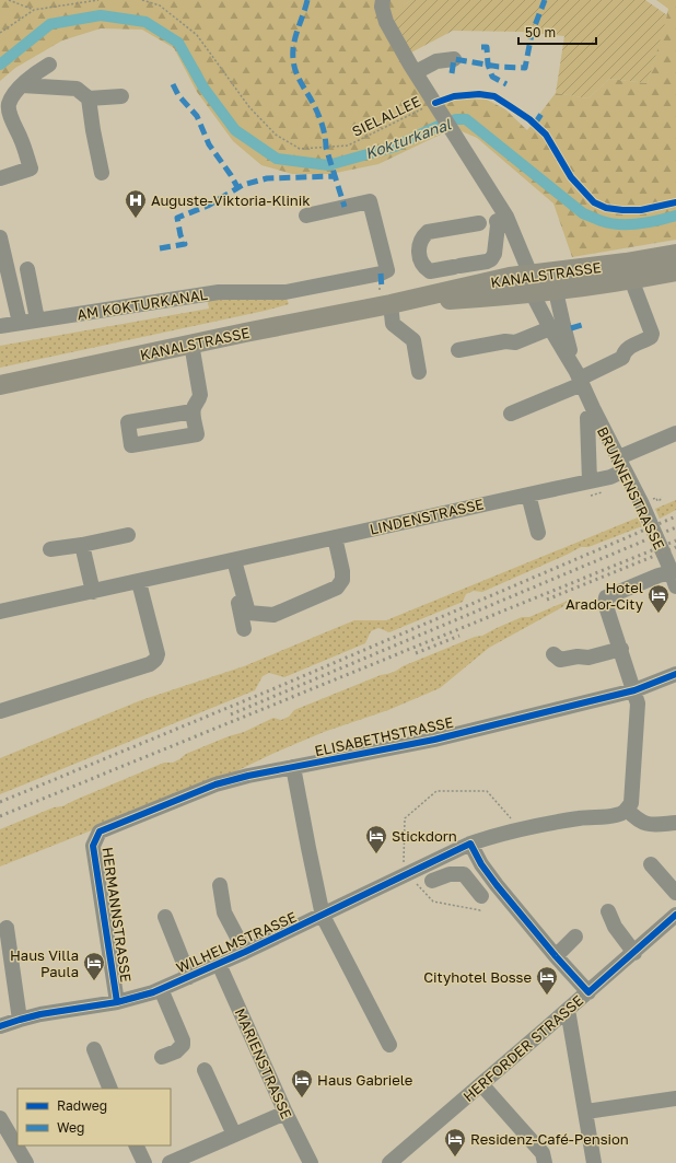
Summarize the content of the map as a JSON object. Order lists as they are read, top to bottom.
{
  "streets": {
    "main road": ["KANALSTRASSE"],
    "street": [
      "AM KOKTURKANAL",
      "BRUNNENSTRASSE",
      "LINDENSTRASSE",
      "ELISABETHSTRASSE",
      "HERMANNSTRASSE",
      "WILHELMSTRASSE",
      "HERFORDER STRASSE",
      "MARIENSTRASSE"
    ],
    "path": ["SIELALLEE"]
  },
  "crossings": [
    ["SIELALLEE", "BRUNNENSTRASSE"],
    ["KANALSTRASSE", "BRUNNENSTRASSE"],
    ["BRUNNENSTRASSE", "LINDENSTRASSE"],
    ["ELISABETHSTRASSE", "HERMANNSTRASSE"],
    ["HERMANNSTRASSE", "WILHELMSTRASSE"],
    ["WILHELMSTRASSE", "MARIENSTRASSE"]
  ],
  "water": ["Kokturkanal"],
  "places": {
    "hospital": ["Auguste-Viktoria-Klinik"],
    "hotel": [
      "Hotel Arador-City",
      "Stickdorn",
      "Haus Villa Paula",
      "Cityhotel Bosse",
      "Haus Gabriele",
      "Residenz-Café-Pension"
    ]
  },
  "legend": ["Radweg", "Weg"],
  "scale_bar": "50 m"
}
